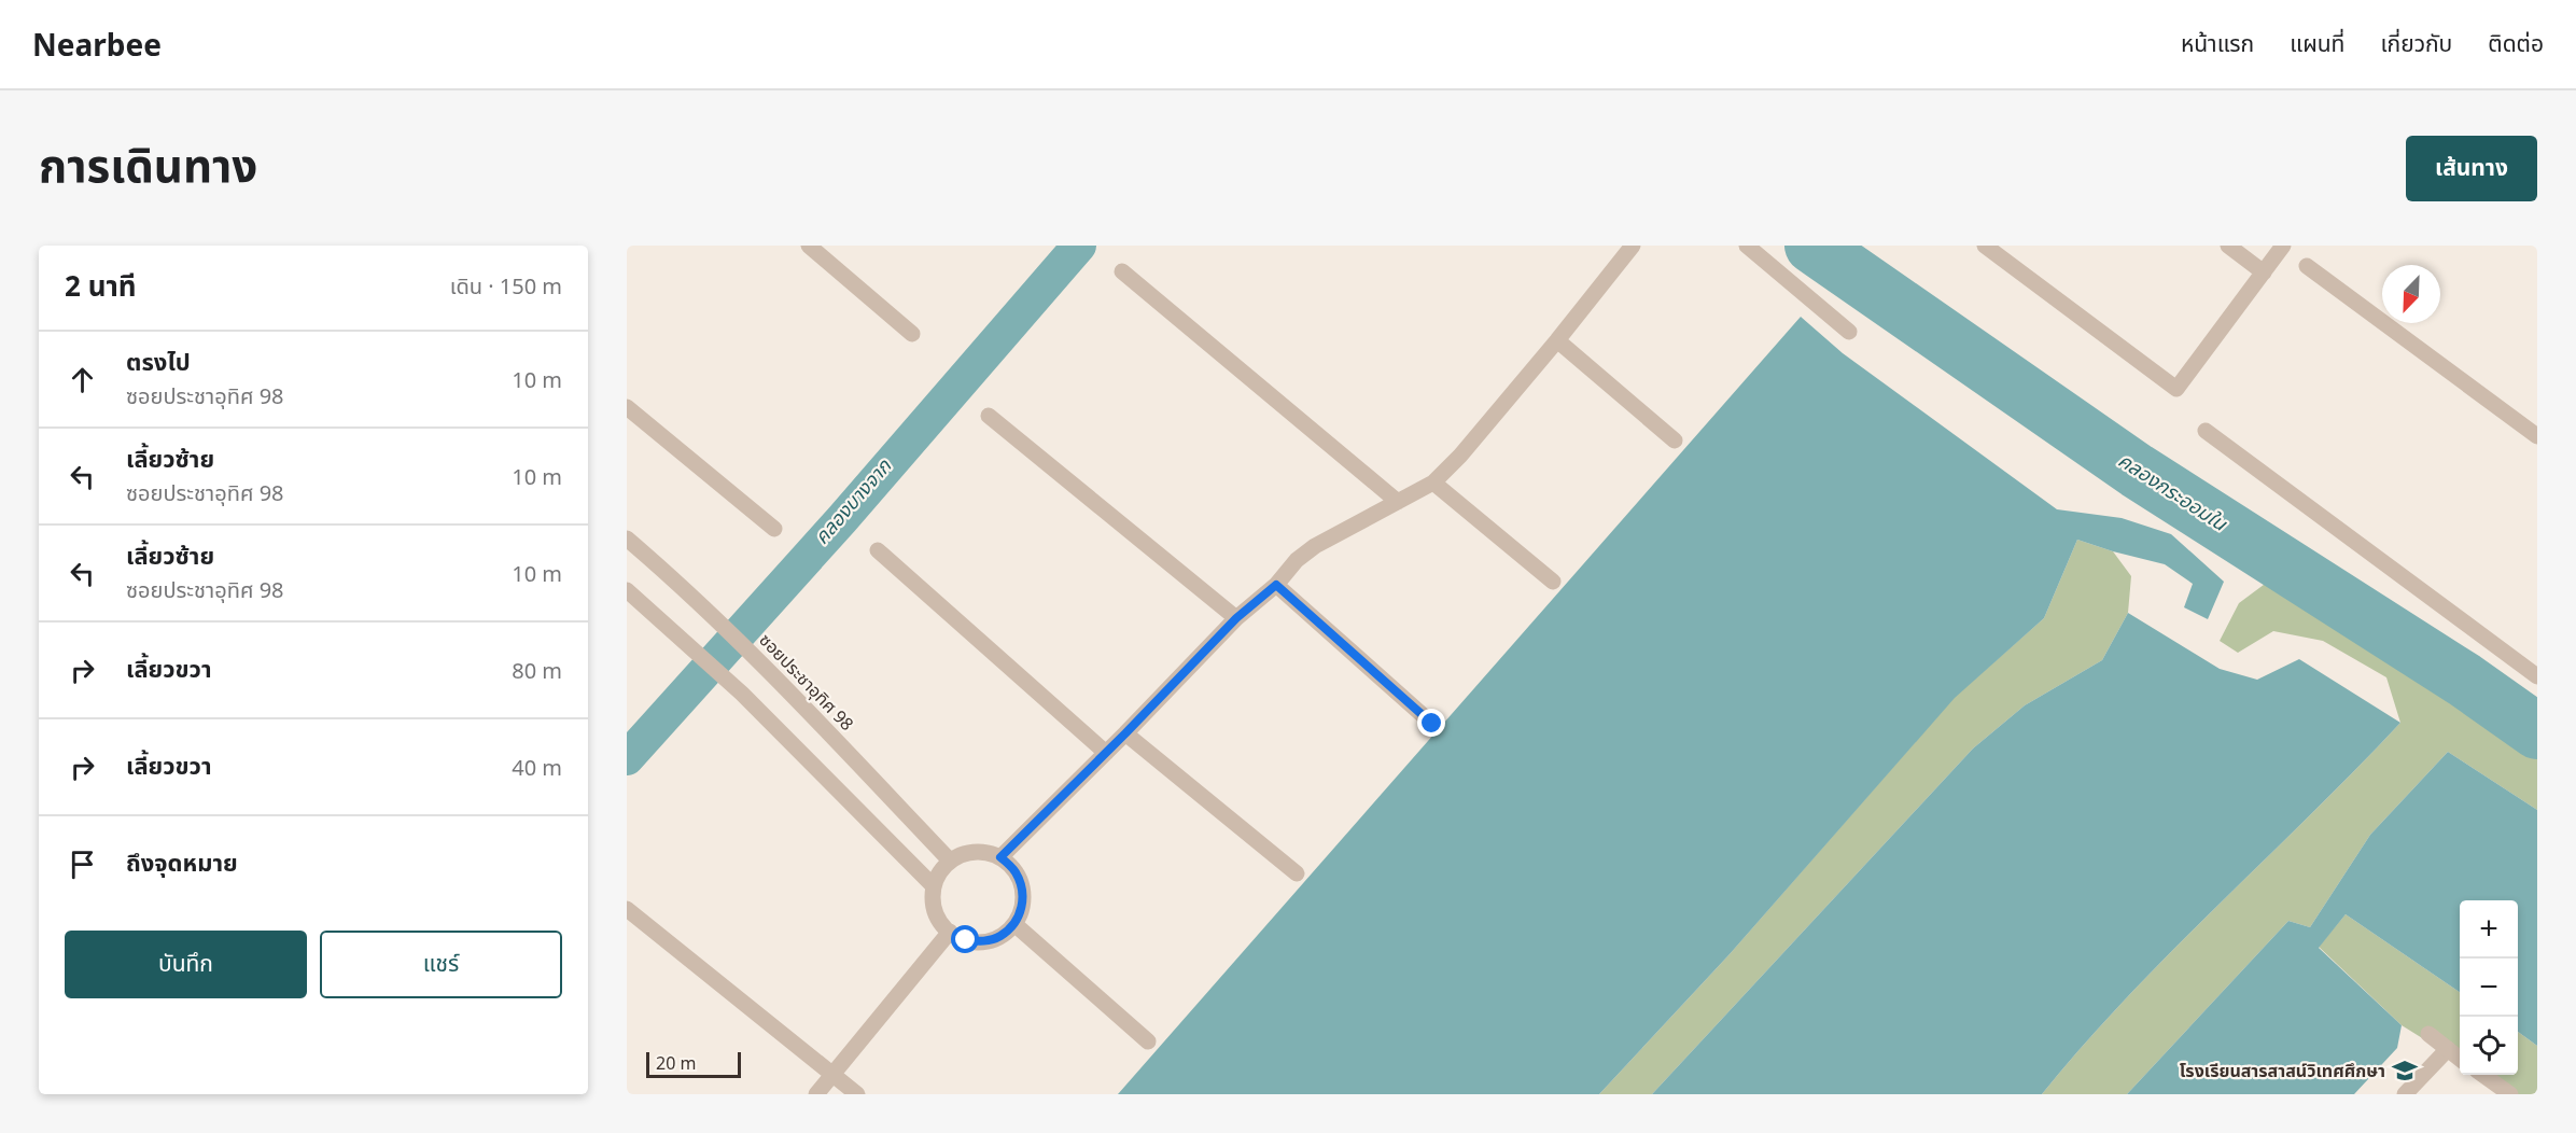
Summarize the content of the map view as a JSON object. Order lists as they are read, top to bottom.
{
  "streets": {
    "street": ["ซอยประชาอุทิศ 98"]
  },
  "water": ["คลองกระออมใน", "คลองบางจาก"],
  "places": {
    "school or university": ["โรงเรียนสารสาสน์วิเทศศึกษา"]
  },
  "scale_bar": "20 m",
  "north": "bottom left",
  "page": {
    "header": "Nearbee",
    "nav": [
      "หน้าแรก",
      "แผนที่",
      "เกี่ยวกับ",
      "ติดต่อ"
    ],
    "title": "การเดินทาง",
    "buttons": [
      "เส้นทาง",
      ["บันทึก", "แชร์"]
    ],
    "heading": ["2 นาที", "เดิน · 150 m"],
    "list": [
      ["ตรงไป", "ซอยประชาอุทิศ 98", "10 m"],
      ["เลี้ยวซ้าย", "ซอยประชาอุทิศ 98", "10 m"],
      ["เลี้ยวซ้าย", "ซอยประชาอุทิศ 98", "10 m"],
      ["เลี้ยวขวา", "80 m"],
      ["เลี้ยวขวา", "40 m"],
      "ถึงจุดหมาย"
    ],
    "map_buttons": ["+", "−"],
    "scale": "20 m"
  }
}
